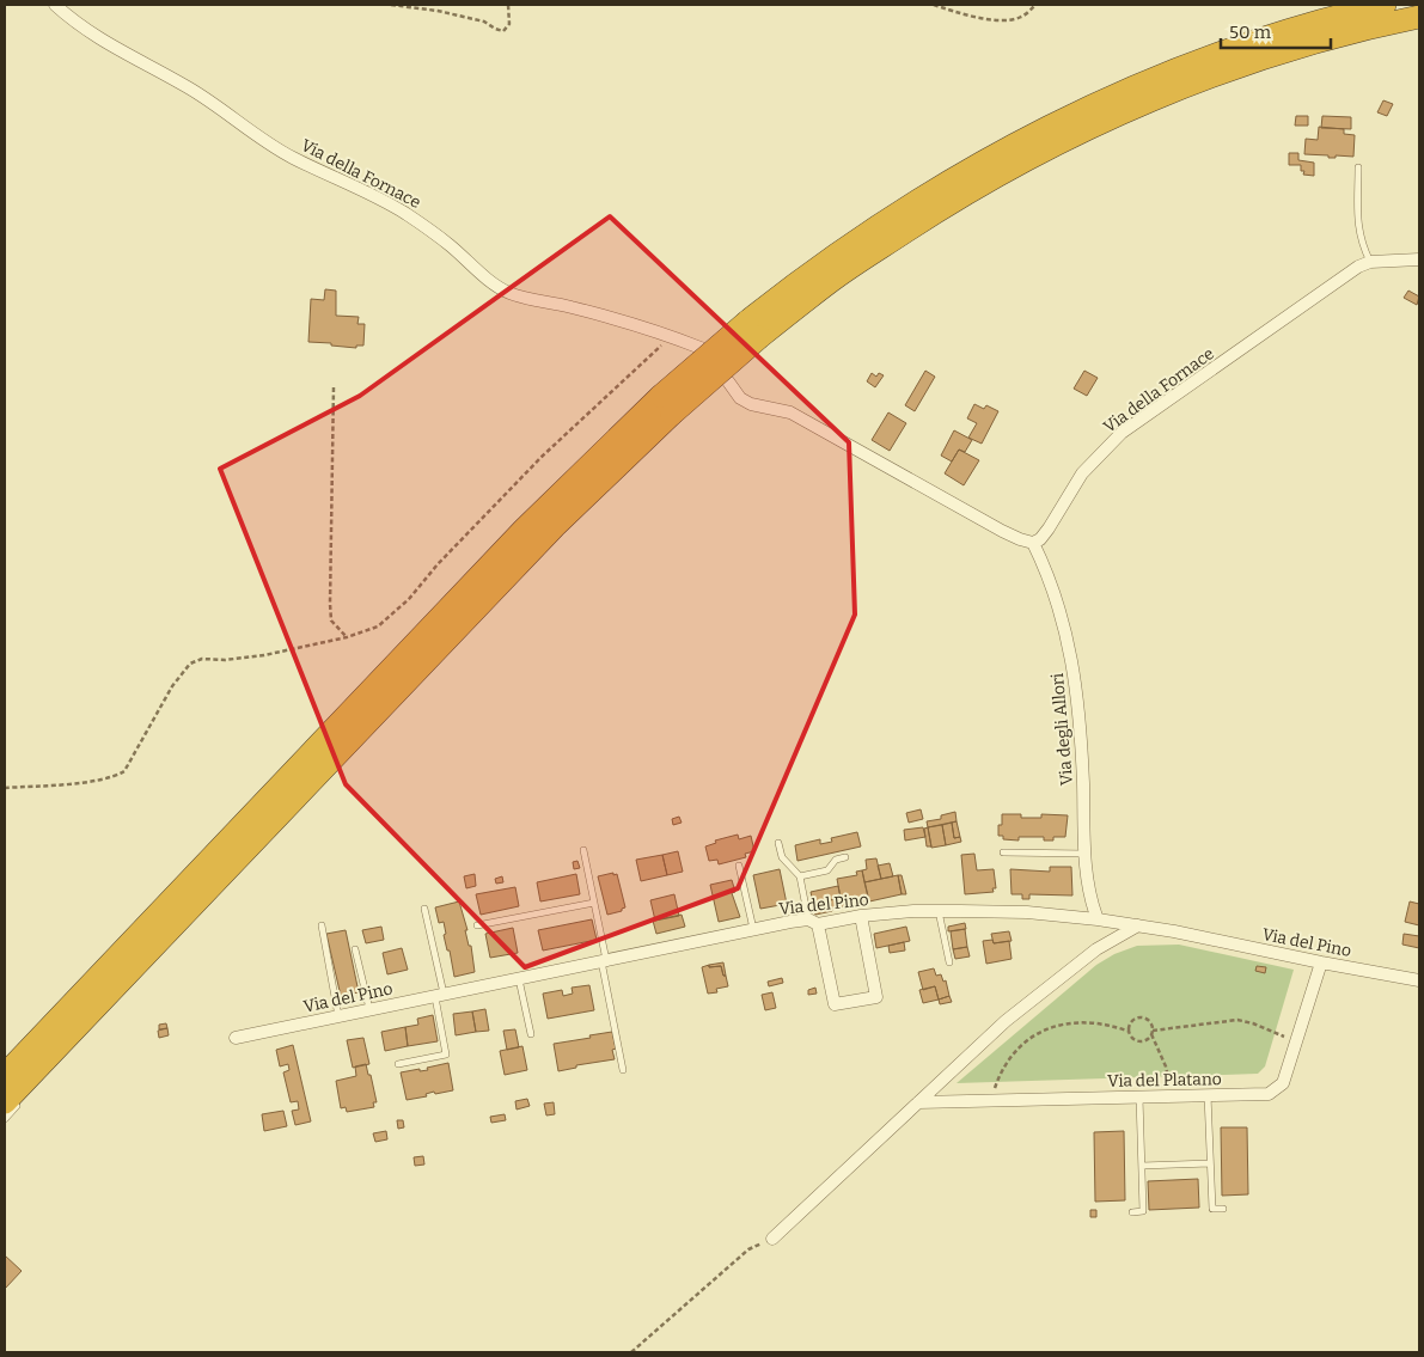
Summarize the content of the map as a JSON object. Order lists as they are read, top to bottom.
{
  "streets": {
    "street": [
      "Via della Fornace",
      "Via degli Allori",
      "Via del Pino",
      "Via del Platano"
    ]
  },
  "crossings": [
    ["Via della Fornace", "Via degli Allori"],
    ["Via degli Allori", "Via del Pino"],
    ["Via del Pino", "Via del Platano"]
  ],
  "scale_bar": "50 m"
}
